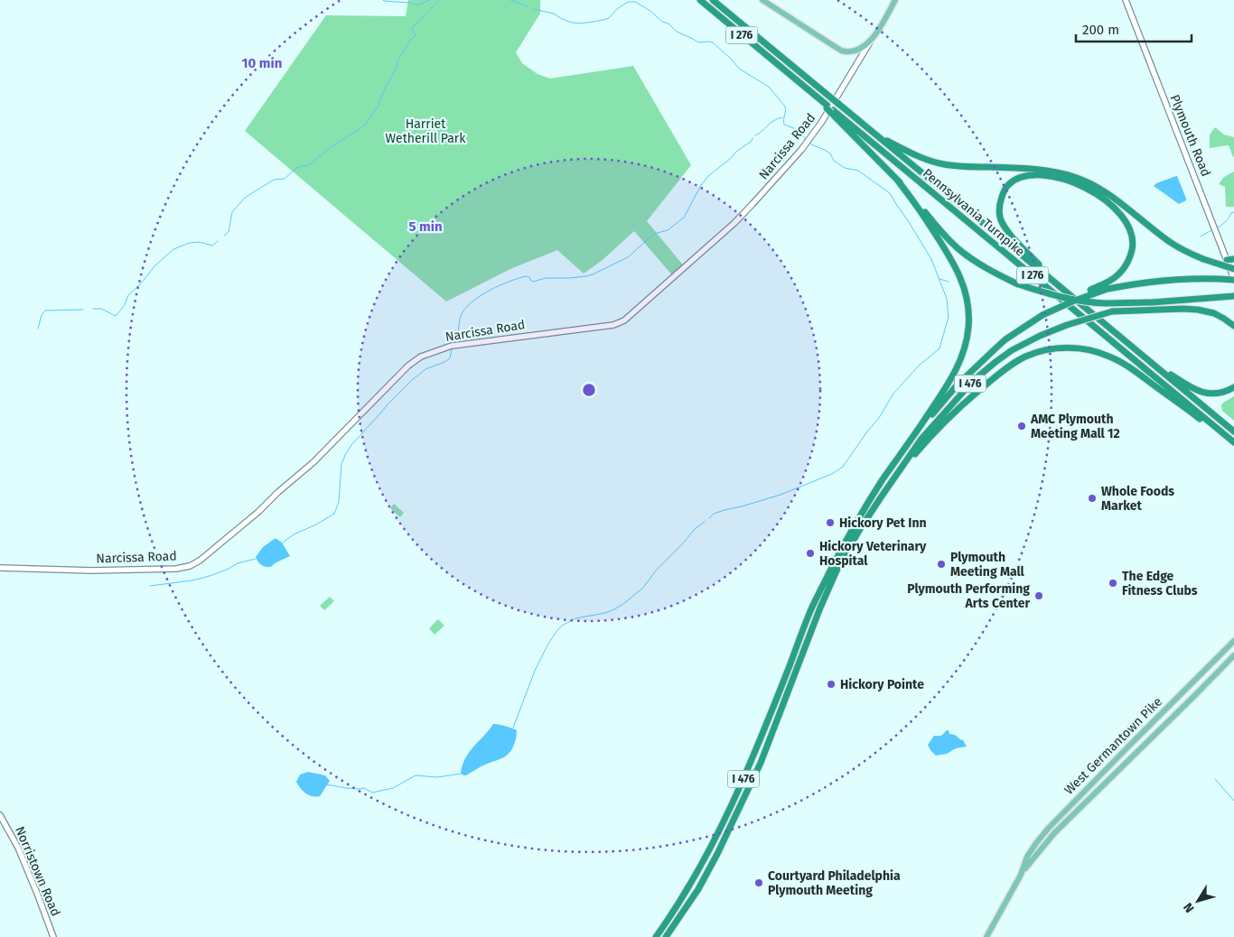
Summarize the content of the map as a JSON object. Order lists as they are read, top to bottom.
{
  "streets": {
    "highway": ["I 276", "Pennsylvania Turnpike", "I 476"],
    "main road": ["West Germantown Pike"],
    "street": ["Plymouth Road", "Narcissa Road", "Norristown Road"]
  },
  "parks": ["Harriet Wetherill Park"],
  "places": [
    "AMC Plymouth Meeting Mall 12",
    "Whole Foods Market",
    "Hickory Pet Inn",
    "Hickory Veterinary Hospital",
    "Plymouth Meeting Mall",
    "The Edge Fitness Clubs",
    "Plymouth Performing Arts Center",
    "Hickory Pointe",
    "Courtyard Philadelphia Plymouth Meeting"
  ],
  "scale_bar": "200 m",
  "north": "bottom left",
  "rings": ["10 min", "5 min"]
}
